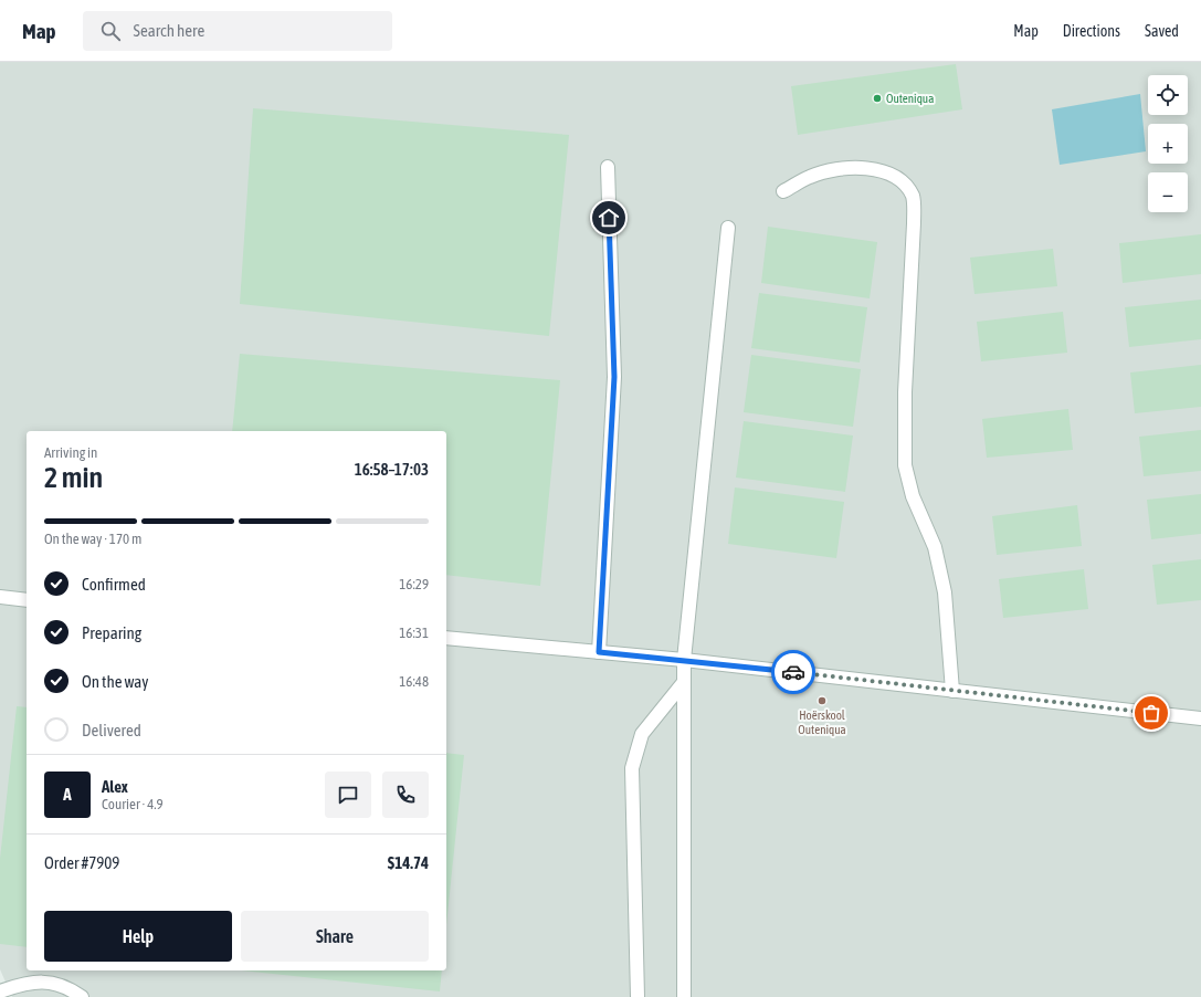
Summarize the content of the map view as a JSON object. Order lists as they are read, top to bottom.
{
  "places": ["Outeniqua", "Hoërskool Outeniqua"],
  "page": {
    "header": "Map",
    "search": "Search here",
    "nav": ["Map", "Directions", "Saved"],
    "map_buttons": ["+", "−"],
    "heading": ["2 min", "Arriving in", "16:58–17:03"],
    "panel": [
      "Alex",
      "Courier · 4.9",
      "Order #7909",
      "$14.74"
    ],
    "bar": "On the way · 170 m",
    "list": [
      ["Confirmed", "16:29"],
      ["Preparing", "16:31"],
      ["On the way", "16:48"],
      "Delivered"
    ],
    "round": "A",
    "buttons": ["Help", "Share"]
  }
}
